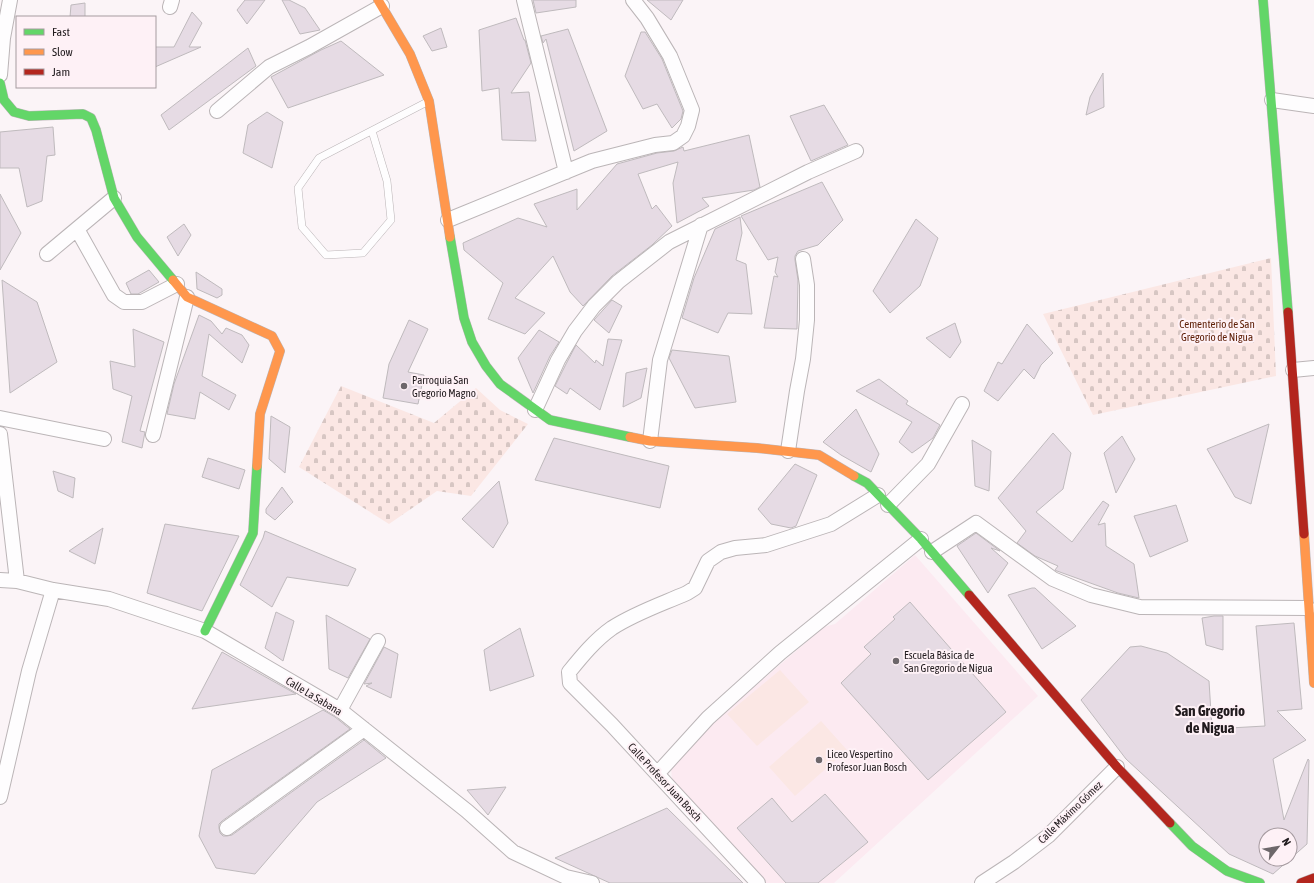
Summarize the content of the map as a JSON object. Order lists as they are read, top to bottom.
{
  "streets": {
    "street": ["Calle La Sabana", "Calle Profesor Juan Bosch", "Calle Máximo Gómez"]
  },
  "districts": ["San Gregorio de Nigua"],
  "parks": ["Cementerio de San Gregorio de Nigua"],
  "places": ["Parroquia San Gregorio Magno", "Escuela Básica de San Gregorio de Nigua", "Liceo Vespertino Profesor Juan Bosch"],
  "legend": ["Fast", "Slow", "Jam"],
  "north": "top right"
}
